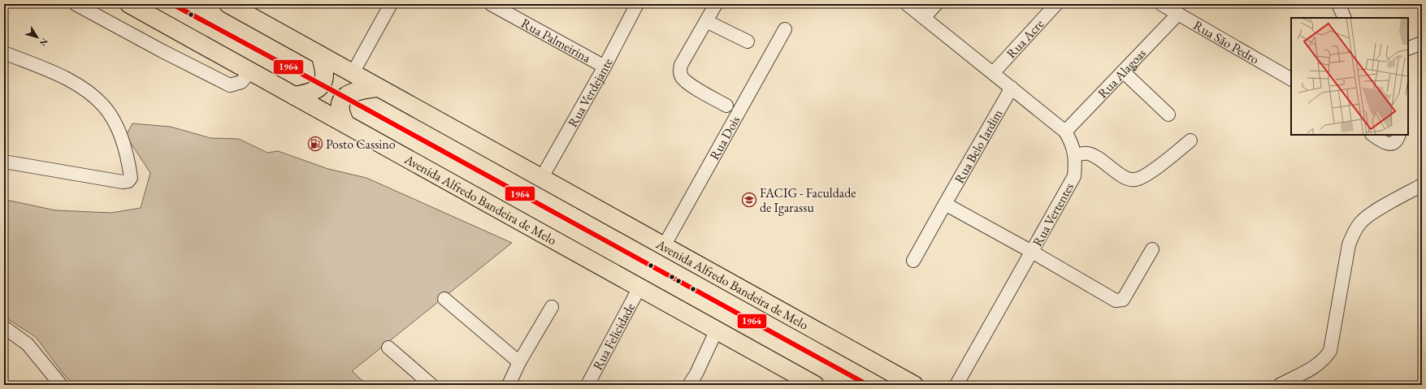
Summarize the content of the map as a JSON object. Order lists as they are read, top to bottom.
{
  "streets": {
    "highway": ["Avenida Alfredo Bandeira de Melo"],
    "street": [
      "Rua Acre",
      "Rua Palmeirina",
      "Rua São Pedro",
      "Rua Alagoas",
      "Rua Verdejante",
      "Rua Dois",
      "Rua Belo Jardim",
      "Rua Vertentes",
      "Rua Felicidade"
    ]
  },
  "crossings": [
    ["Rua Acre", "Rua Vertentes"],
    ["Rua Palmeirina", "Rua Verdejante"],
    ["Rua São Pedro", "Rua Alagoas"],
    ["Rua Alagoas", "Rua Vertentes"],
    ["Rua Verdejante", "Avenida Alfredo Bandeira de Melo"],
    ["Rua Dois", "Avenida Alfredo Bandeira de Melo"],
    ["Rua Belo Jardim", "Rua Vertentes"],
    ["Avenida Alfredo Bandeira de Melo", "Rua Felicidade"]
  ],
  "places": {
    "fuel station": ["Posto Cassino"],
    "school or university": ["FACIG - Faculdade de Igarassu"]
  },
  "lines": ["transit line 1964"],
  "north": "bottom right"
}
